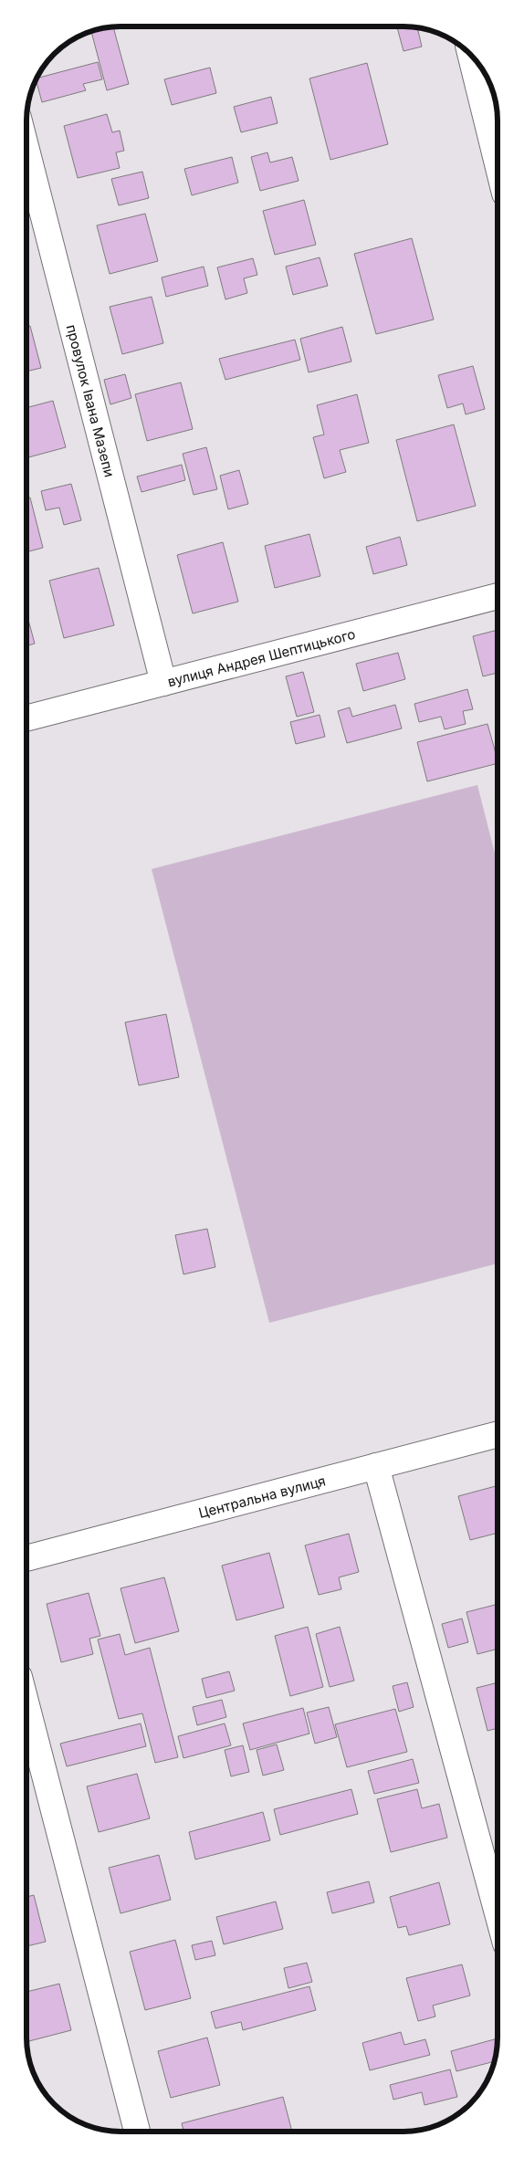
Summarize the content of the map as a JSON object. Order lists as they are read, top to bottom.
{
  "streets": {
    "street": ["провулок Івана Мазепи", "вулиця Андрея Шептицького", "Центральна вулиця"]
  },
  "crossings": [
    ["провулок Івана Мазепи", "вулиця Андрея Шептицького"]
  ]
}
